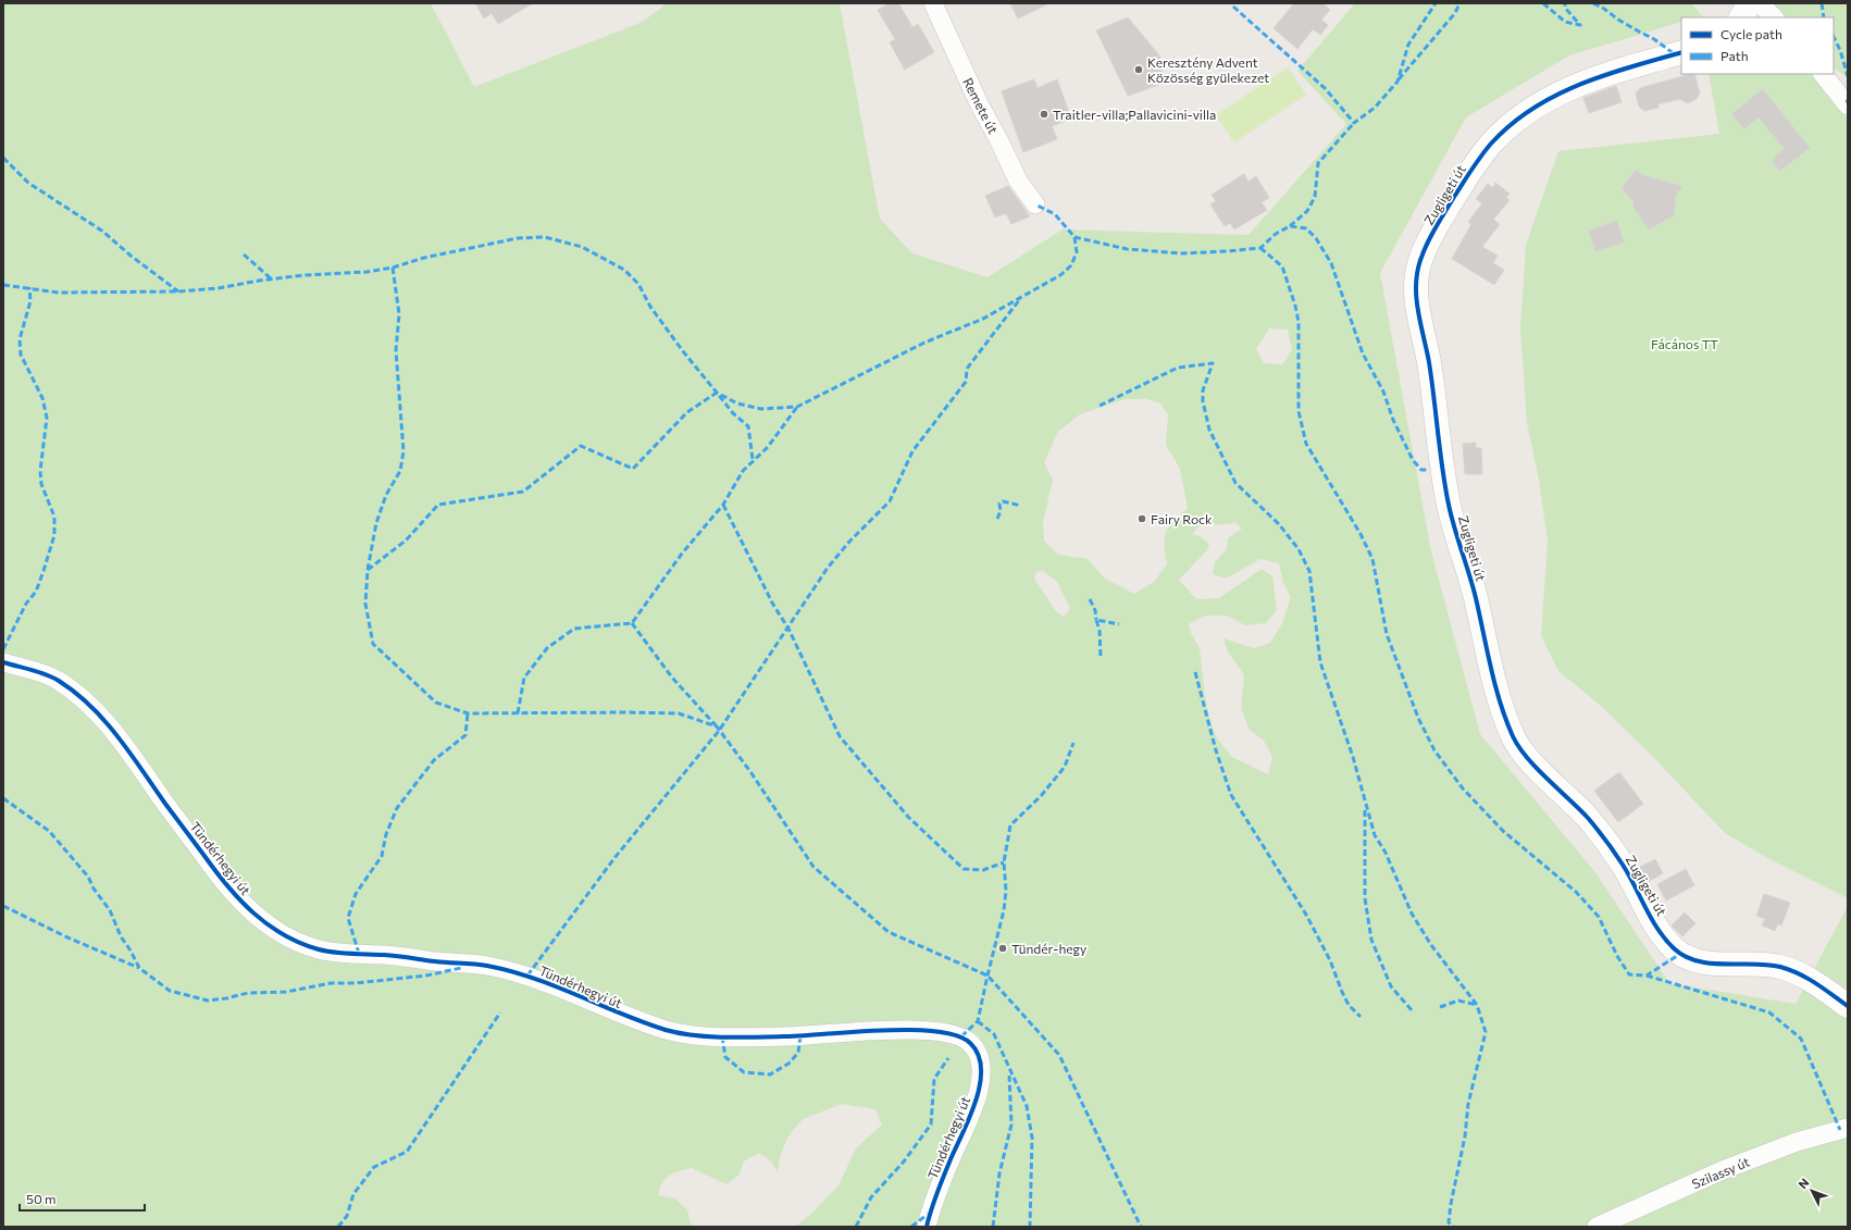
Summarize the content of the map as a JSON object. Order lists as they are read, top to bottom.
{
  "streets": {
    "street": [
      "Remete út",
      "Zugligeti út",
      "Tündérhegyi út",
      "Szilassy út"
    ]
  },
  "parks": ["Fácános TT"],
  "places": [
    "Keresztény Advent Közösség gyülekezet",
    "Traitler-villa;Pallavicini-villa",
    "Fairy Rock",
    "Tündér-hegy"
  ],
  "legend": ["Cycle path", "Path"],
  "scale_bar": "50 m",
  "north": "top left"
}
